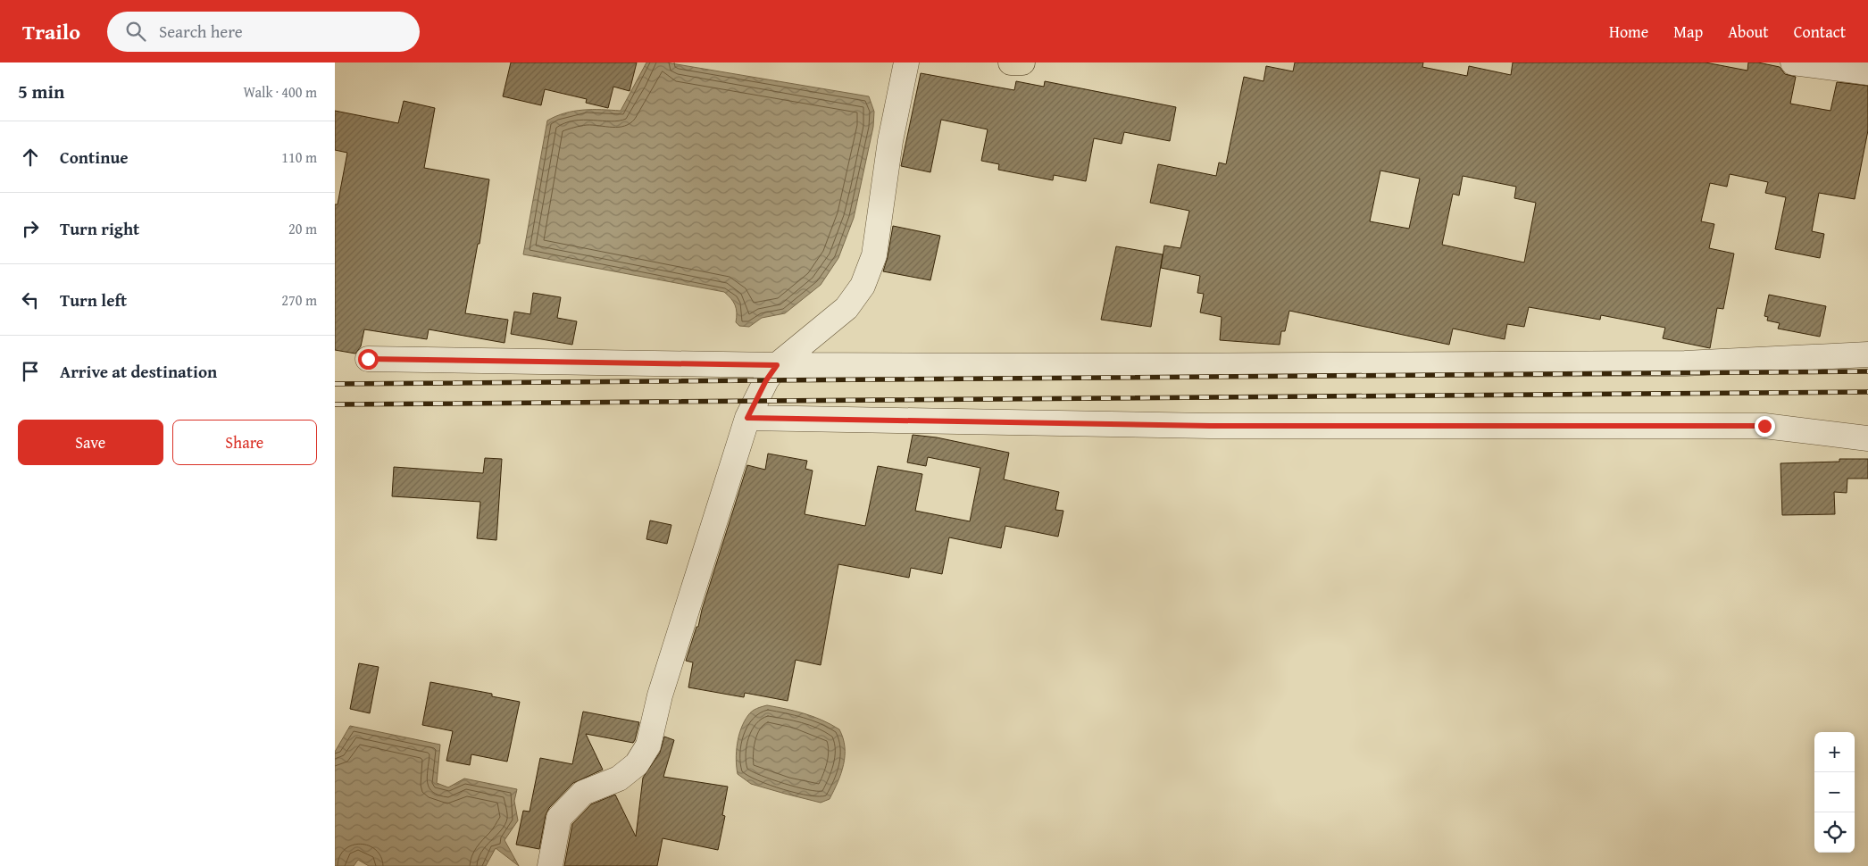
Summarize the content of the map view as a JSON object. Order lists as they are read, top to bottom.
{
  "page": {
    "header": "Trailo",
    "search": "Search here",
    "nav": [
      "Home",
      "Map",
      "About",
      "Contact"
    ],
    "heading": ["5 min", "Walk · 400 m"],
    "list": [
      ["Continue", "110 m"],
      ["Turn right", "20 m"],
      ["Turn left", "270 m"],
      "Arrive at destination"
    ],
    "buttons": ["Save", "Share"],
    "map_buttons": ["+", "−"]
  }
}
